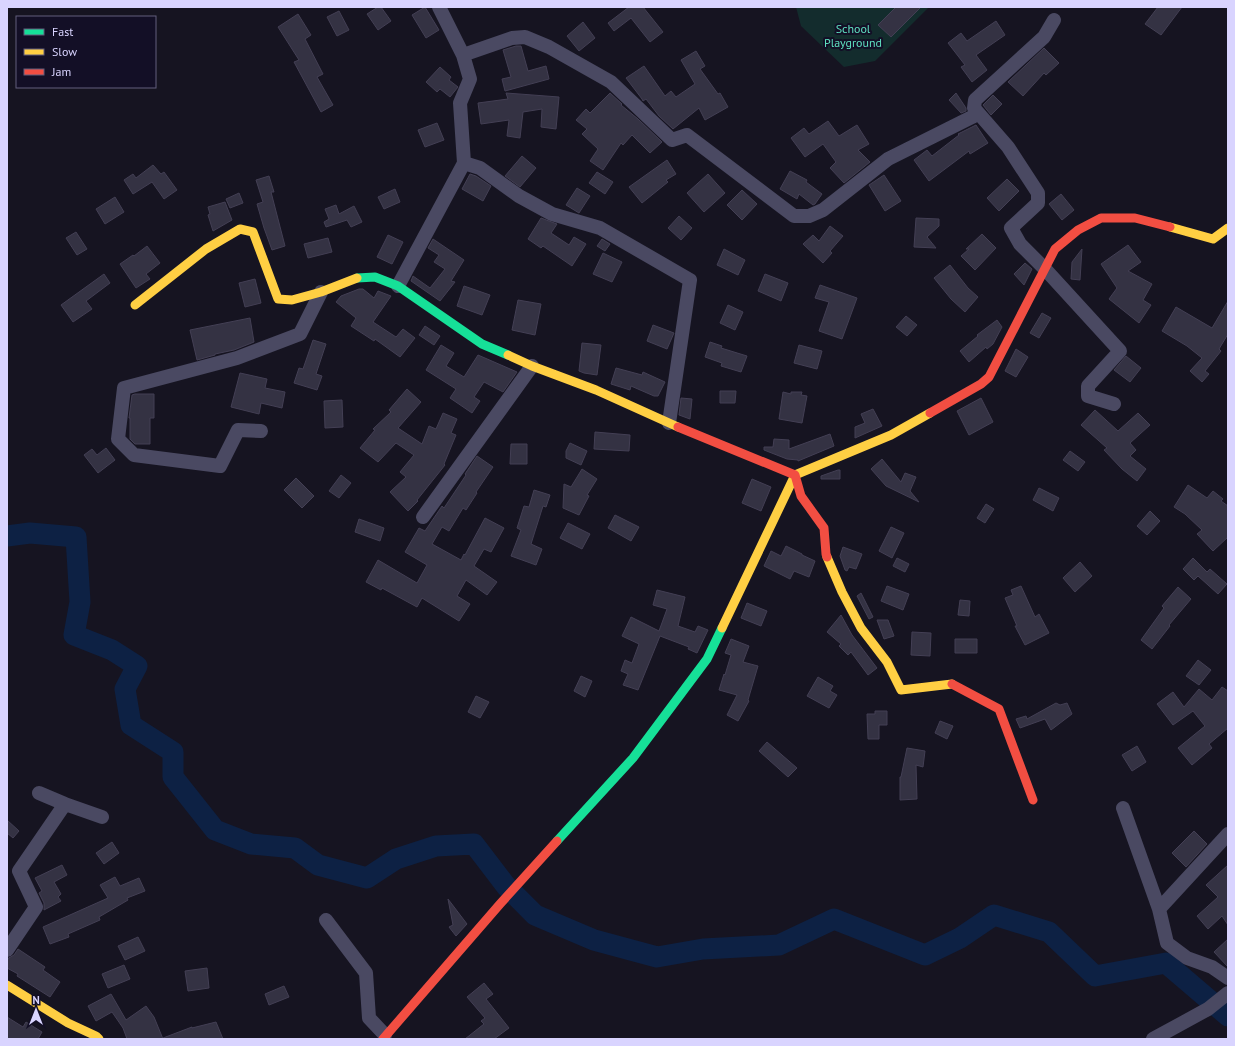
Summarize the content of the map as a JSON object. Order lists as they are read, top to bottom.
{
  "parks": ["School Playground"],
  "legend": ["Fast", "Slow", "Jam"],
  "north": "top"
}
